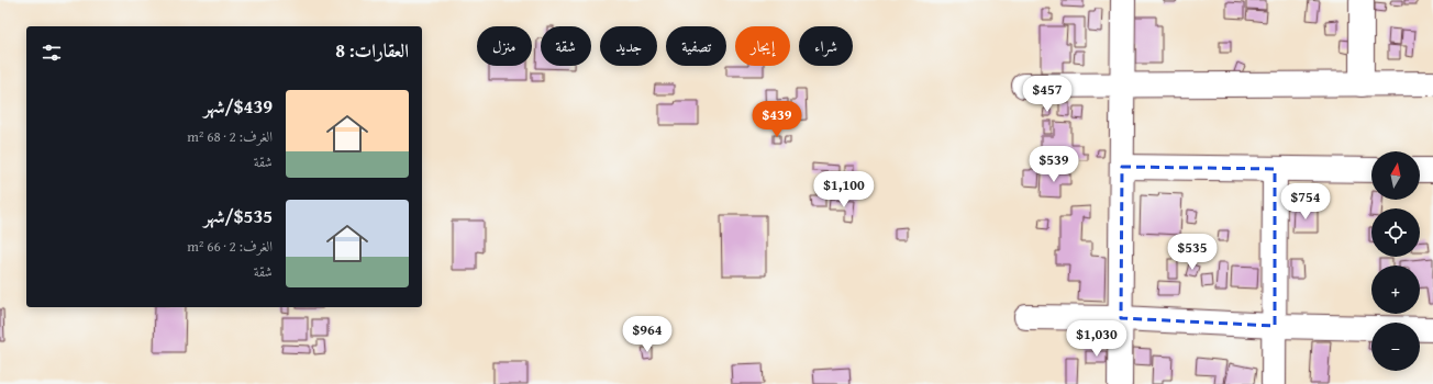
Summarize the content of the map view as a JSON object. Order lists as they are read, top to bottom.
{
  "north": "top",
  "page": {
    "chip": [
      "شراء",
      "إيجار",
      "تصفية",
      "جديد",
      "شقة",
      "منزل"
    ],
    "heading": "العقارات: 8",
    "price": [
      "$457",
      "$439",
      "$539",
      "$1,100",
      "$754",
      "$535",
      "$964",
      "$1,030"
    ],
    "list": [
      {
        "name": "$439/شهر",
        "note": "الغرف: 2 · 68 m² · شقة"
      },
      {
        "name": "$535/شهر",
        "note": "الغرف: 2 · 66 m² · شقة"
      }
    ],
    "map_buttons": ["+", "−"]
  }
}
